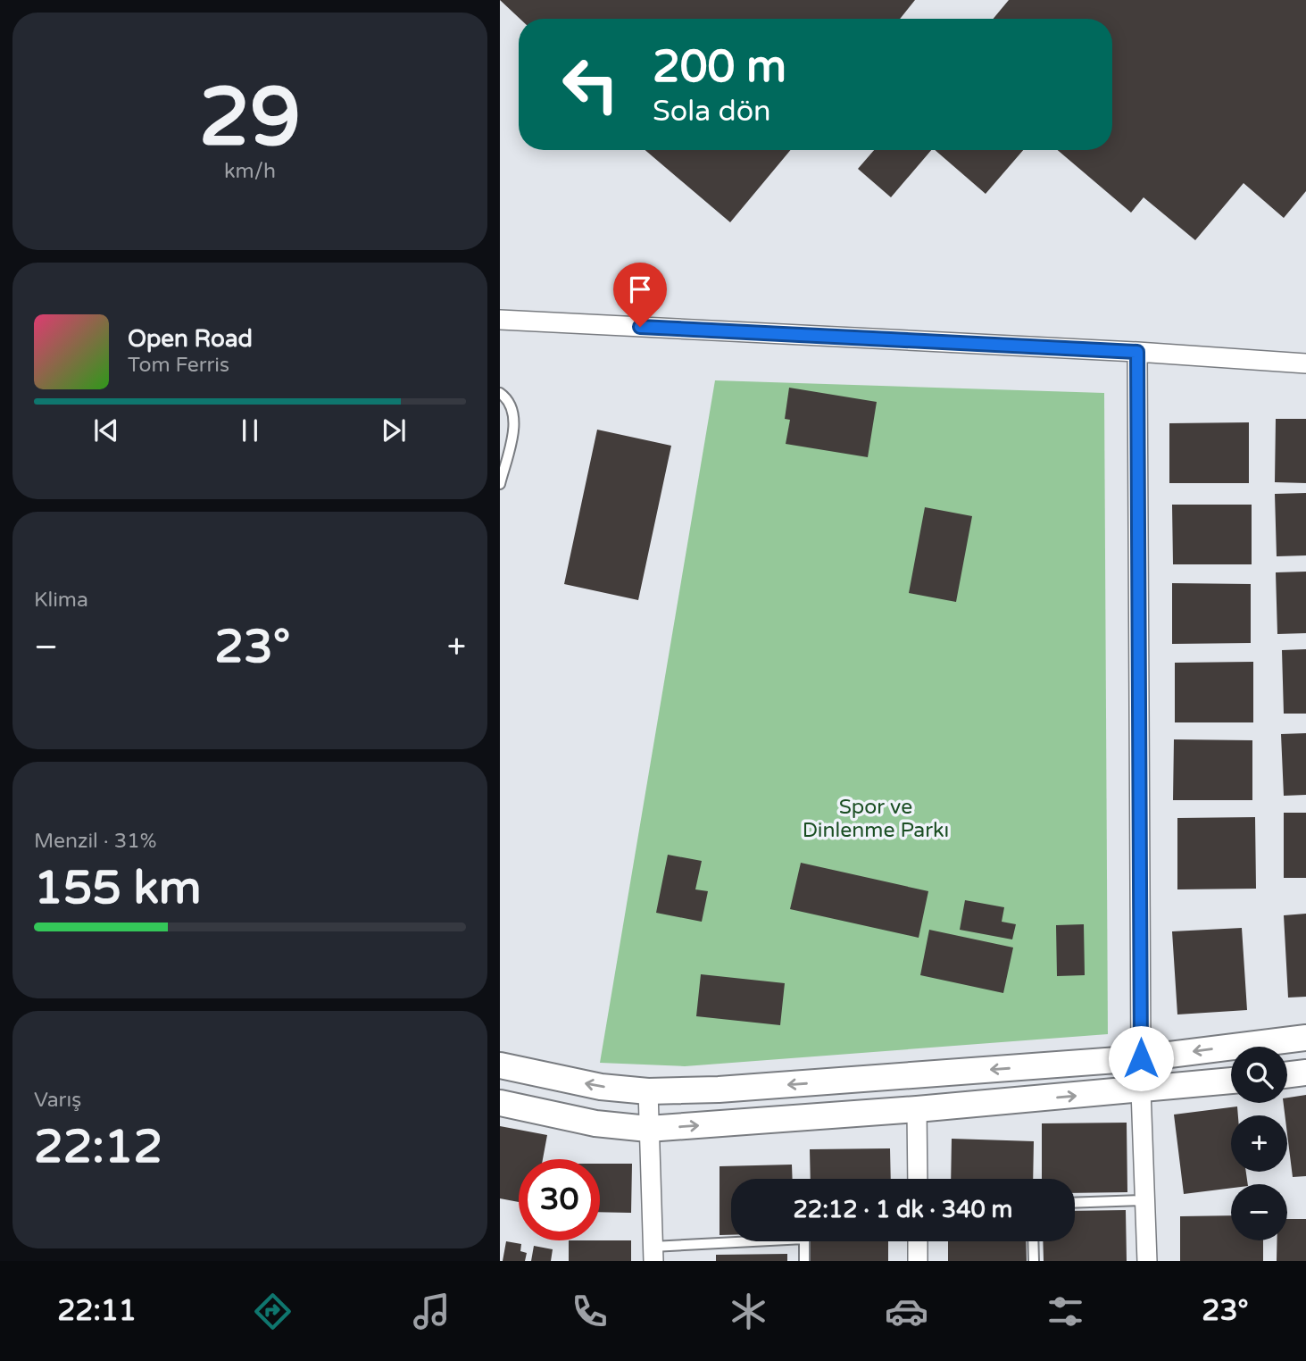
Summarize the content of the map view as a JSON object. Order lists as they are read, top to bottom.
{
  "parks": ["Spor ve Dinlenme Parkı"],
  "page": {
    "tile": [
      ["29", "km/h"],
      "Klima",
      ["Menzil · 31%", "155 km"],
      ["Varış", "22:12"]
    ],
    "turn": ["200 m", "Sola dön"],
    "song": ["Open Road", "Tom Ferris"],
    "heat": ["−", "23°", "+"],
    "map_buttons": ["+", "−"],
    "limit": "30",
    "trip": "22:12 · 1 dk · 340 m",
    "tabs": ["22:11", "23°"]
  }
}
